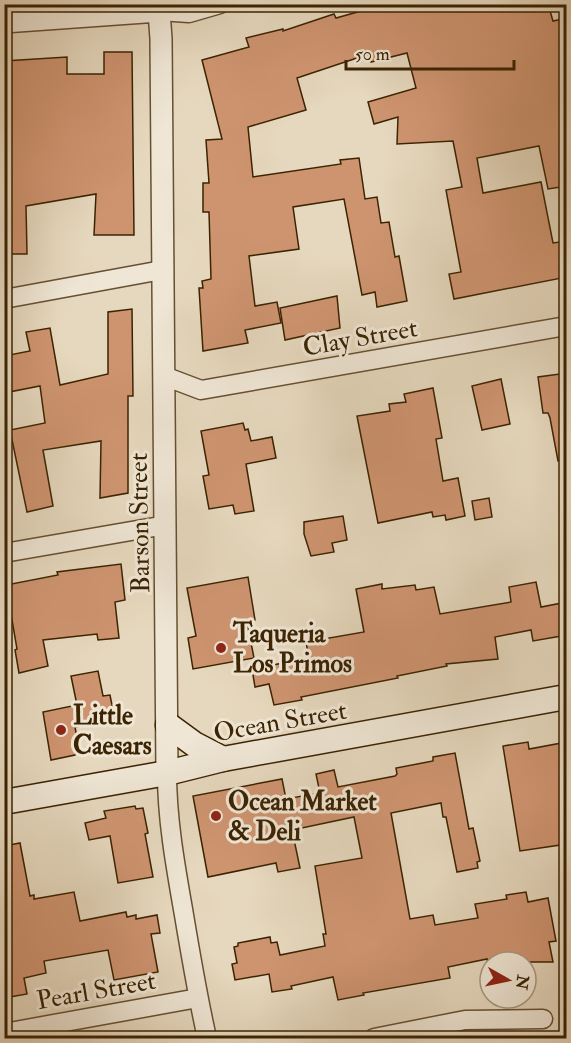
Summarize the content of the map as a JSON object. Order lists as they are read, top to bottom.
{
  "streets": {
    "main road": ["Ocean Street"],
    "street": ["Clay Street", "Barson Street", "Pearl Street"]
  },
  "crossings": [
    ["Clay Street", "Barson Street"],
    ["Barson Street", "Ocean Street"],
    ["Barson Street", "Pearl Street"]
  ],
  "places": ["Taqueria Los Primos", "Little Caesars", "Ocean Market & Deli"],
  "scale_bar": "50 m",
  "north": "right"
}
